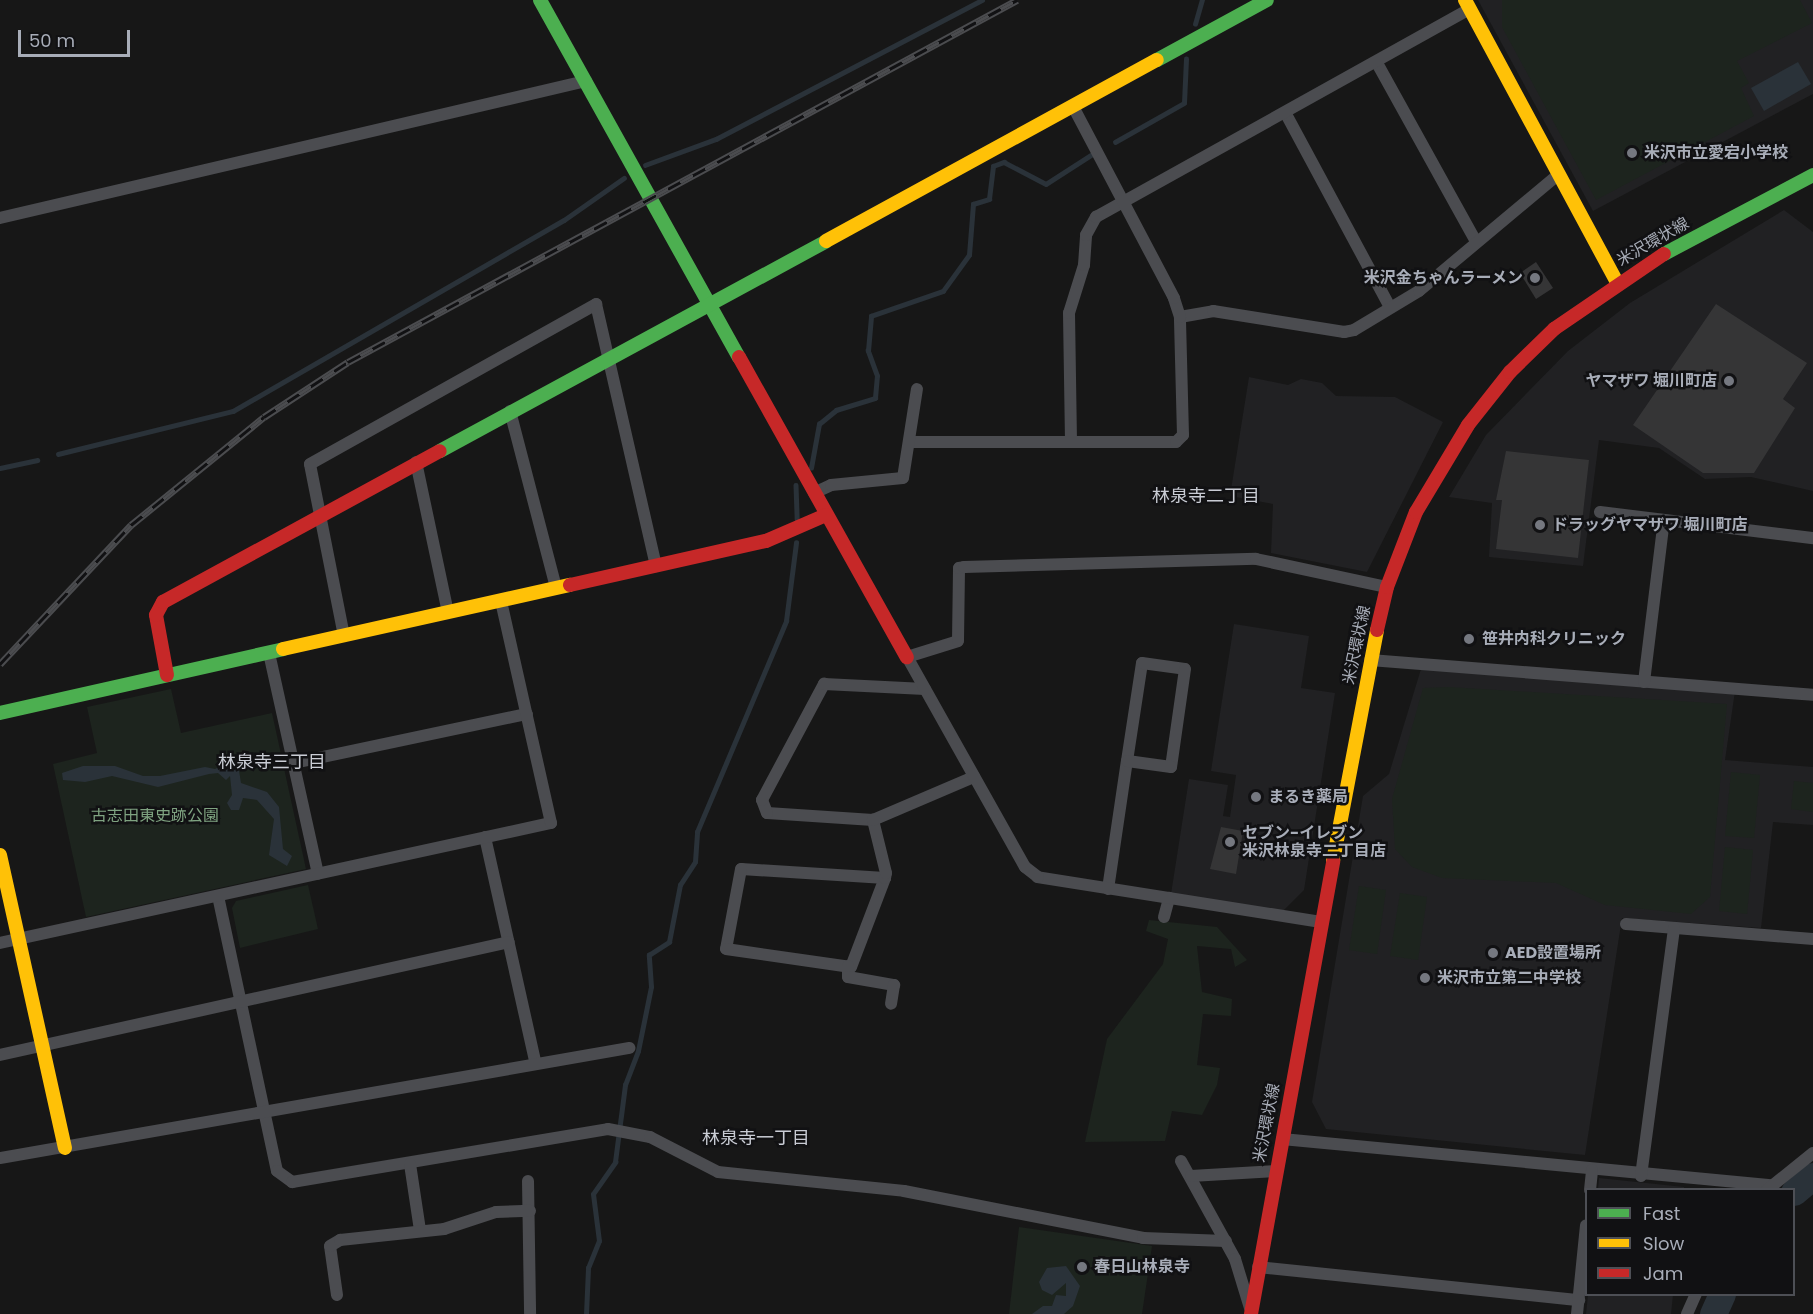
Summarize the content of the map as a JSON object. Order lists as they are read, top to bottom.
{
  "streets": {
    "street": ["米沢環状線"]
  },
  "districts": ["林泉寺二丁目", "林泉寺三丁目", "林泉寺一丁目"],
  "parks": ["古志田東史跡公園"],
  "places": [
    "米沢市立愛宕小学校",
    "米沢金ちゃんラーメン",
    "ヤマザワ 堀川町店",
    "ドラッグヤマザワ 堀川町店",
    "笹井内科クリニック",
    "まるき薬局",
    "セブン-イレブン 米沢林泉寺二丁目店",
    "AED設置場所",
    "米沢市立第二中学校",
    "春日山林泉寺"
  ],
  "legend": ["Fast", "Slow", "Jam"],
  "scale_bar": "50 m"
}
